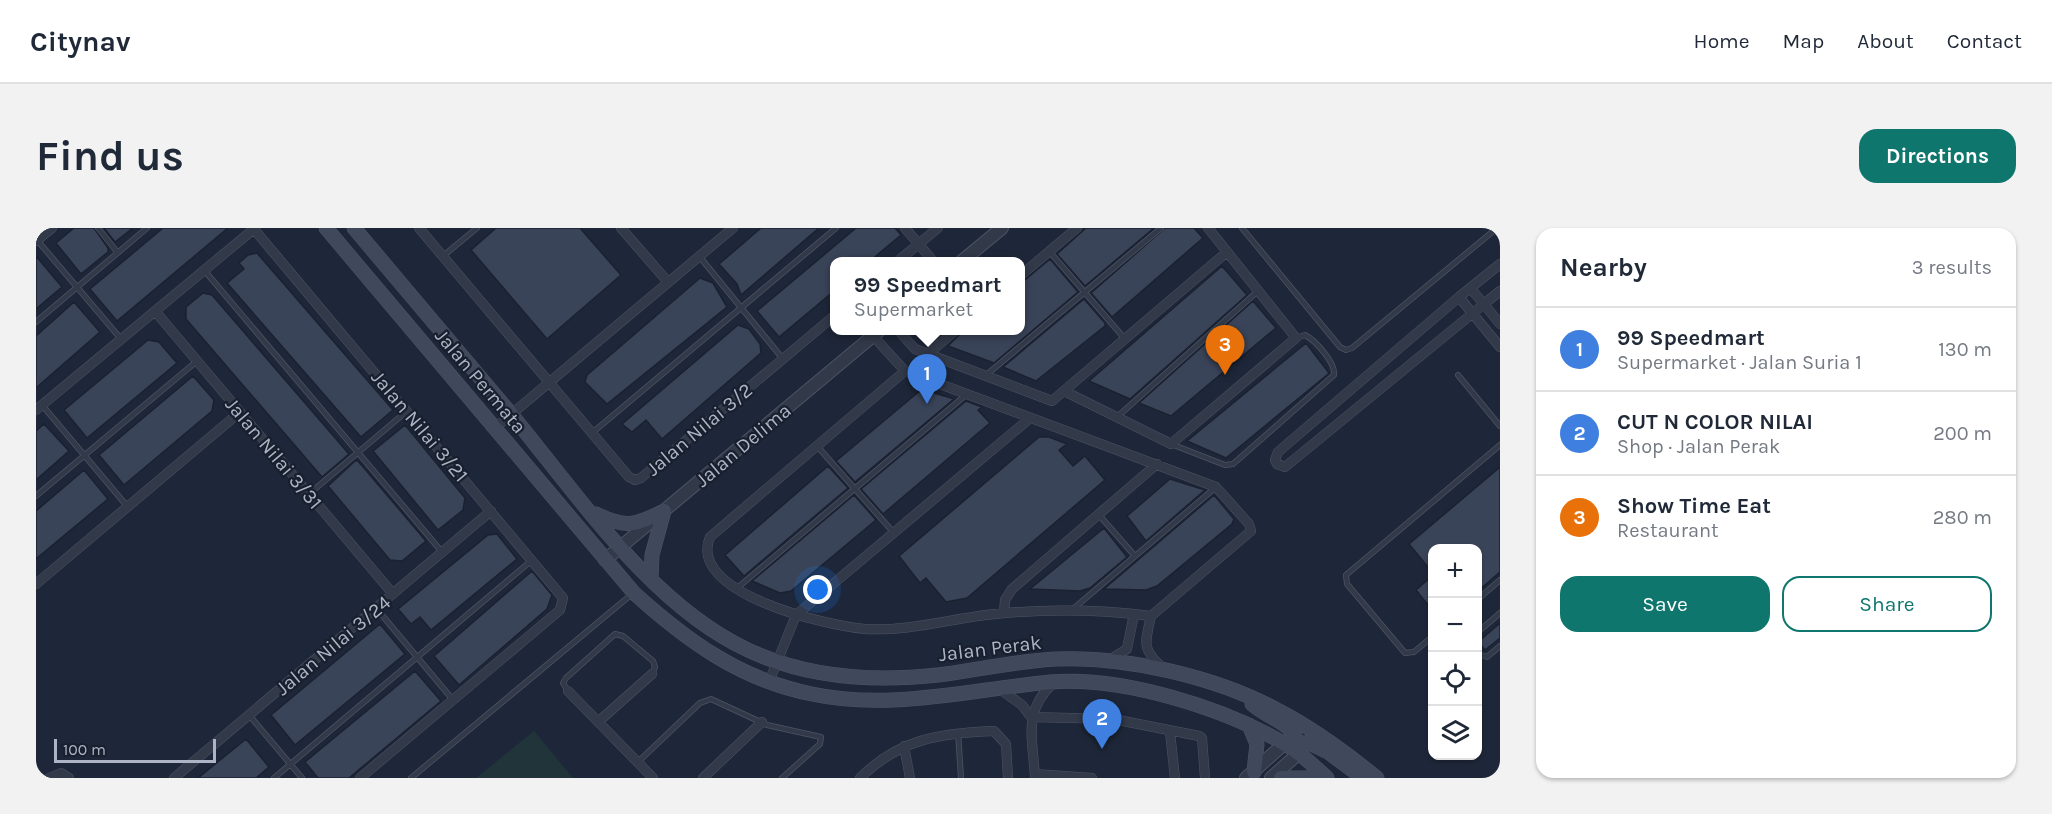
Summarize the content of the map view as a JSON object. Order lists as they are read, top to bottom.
{
  "streets": {
    "main road": ["Jalan Permata", "Jalan Perak"],
    "street": [
      "Jalan Nilai 3/21",
      "Jalan Nilai 3/2",
      "Jalan Delima",
      "Jalan Nilai 3/31",
      "Jalan Nilai 3/24"
    ]
  },
  "crossings": [
    ["Jalan Permata", "Jalan Delima"],
    ["Jalan Permata", "Jalan Perak"],
    ["Jalan Nilai 3/21", "Jalan Nilai 3/24"],
    ["Jalan Delima", "Jalan Perak"],
    ["Jalan Nilai 3/31", "Jalan Nilai 3/24"]
  ],
  "scale_bar": "100 m",
  "page": {
    "header": "Citynav",
    "nav": [
      "Home",
      "Map",
      "About",
      "Contact"
    ],
    "buttons": [
      "Directions",
      ["Save", "Share"]
    ],
    "title": "Find us",
    "heading": ["Nearby", "3 results"],
    "popup": ["99 Speedmart", "Supermarket"],
    "list": [
      {
        "mark": "1",
        "name": "99 Speedmart",
        "note": "Supermarket · Jalan Suria 1",
        "value": "130 m"
      },
      {
        "mark": "2",
        "name": "CUT N COLOR NILAI",
        "note": "Shop · Jalan Perak",
        "value": "200 m"
      },
      {
        "mark": "3",
        "name": "Show Time Eat",
        "note": "Restaurant",
        "value": "280 m"
      }
    ],
    "pins": ["3", "1", "2"],
    "map_buttons": ["+", "−"],
    "scale": "100 m"
  }
}
